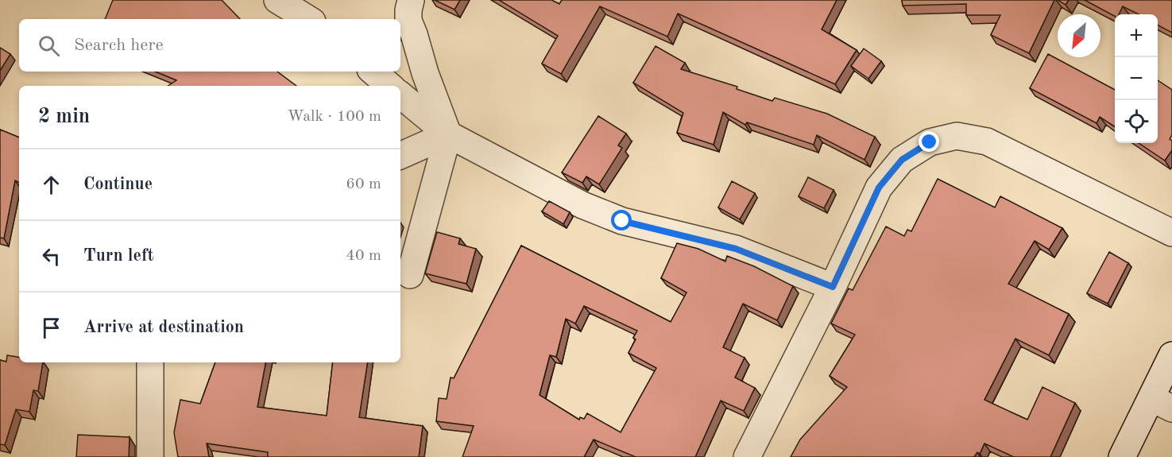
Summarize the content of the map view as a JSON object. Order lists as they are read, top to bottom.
{
  "north": "bottom left",
  "page": {
    "map_buttons": ["+", "−"],
    "search": "Search here",
    "heading": ["2 min", "Walk · 100 m"],
    "list": [
      ["Continue", "60 m"],
      ["Turn left", "40 m"],
      "Arrive at destination"
    ]
  }
}
